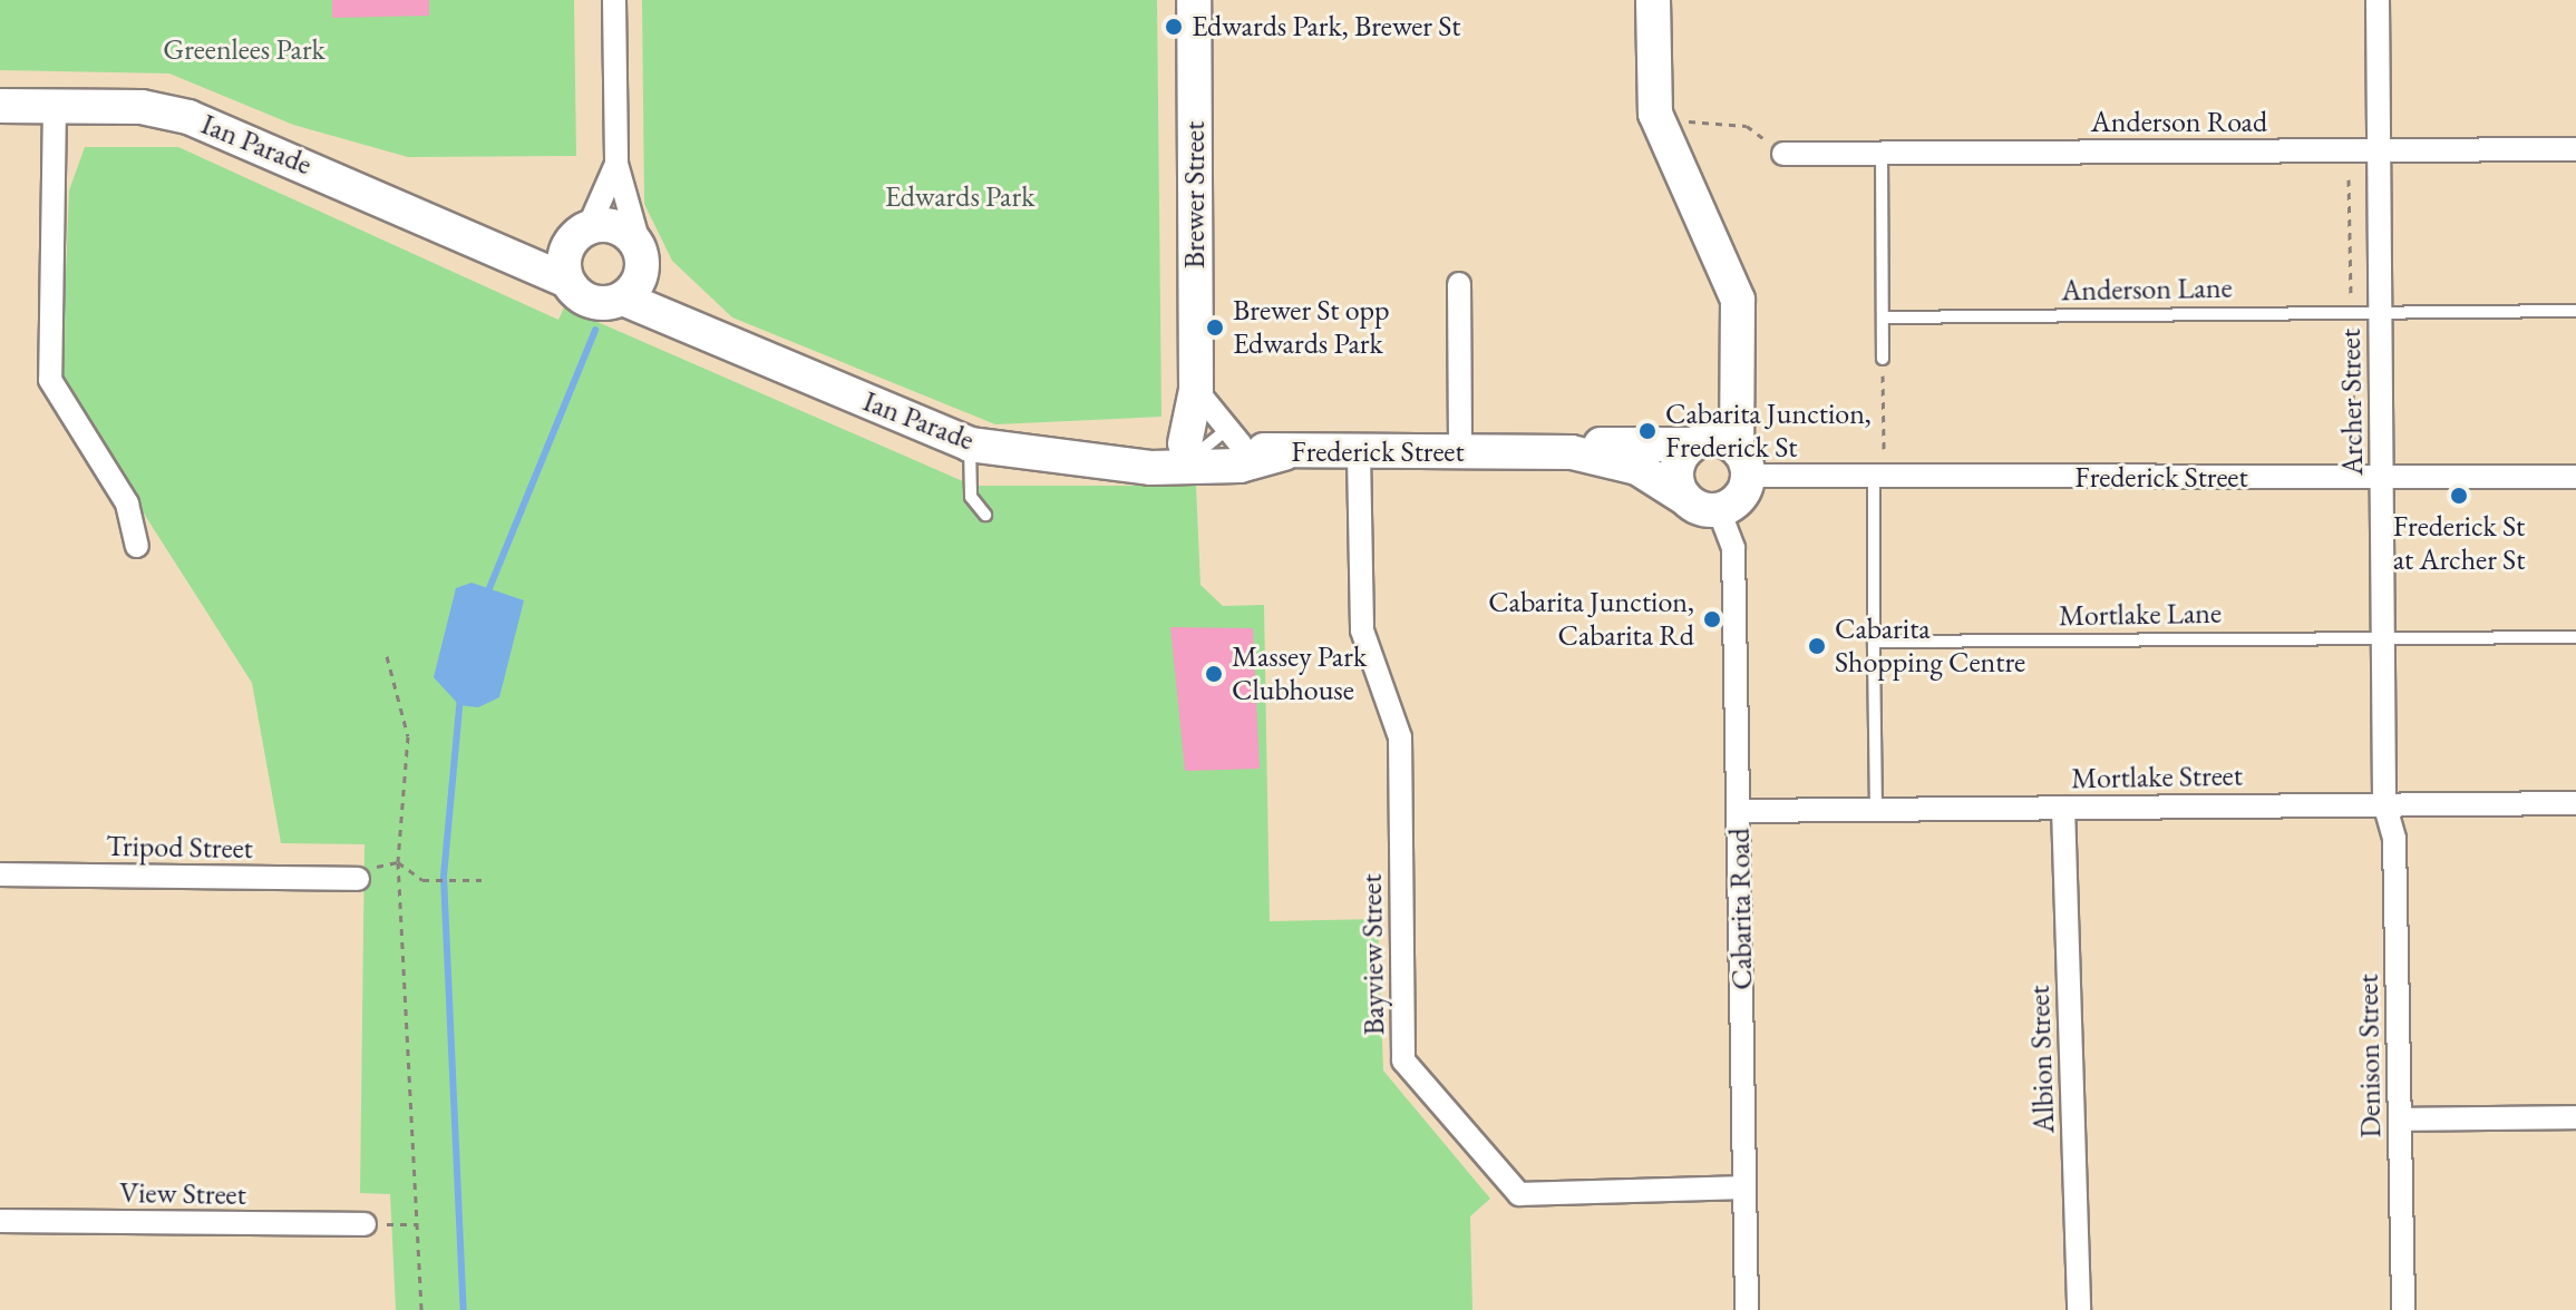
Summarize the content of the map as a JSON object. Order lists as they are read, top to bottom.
{
  "streets": {
    "main road": ["Ian Parade", "Brewer Street", "Frederick Street"],
    "street": [
      "Anderson Road",
      "Archer Street",
      "Mortlake Street",
      "Tripod Street",
      "Cabarita Road",
      "Bayview Street",
      "Denison Street",
      "Albion Street",
      "View Street"
    ],
    "lane": ["Anderson Lane", "Mortlake Lane"]
  },
  "crossings": [
    ["Anderson Road", "Archer Street"],
    ["Ian Parade", "Brewer Street"],
    ["Ian Parade", "Frederick Street"],
    ["Anderson Lane", "Archer Street"],
    ["Archer Street", "Frederick Street"],
    ["Archer Street", "Mortlake Lane"],
    ["Archer Street", "Mortlake Street"],
    ["Archer Street", "Denison Street"],
    ["Frederick Street", "Cabarita Road"],
    ["Frederick Street", "Bayview Street"],
    ["Mortlake Street", "Cabarita Road"],
    ["Mortlake Street", "Denison Street"],
    ["Mortlake Street", "Albion Street"],
    ["Cabarita Road", "Bayview Street"]
  ],
  "parks": ["Greenlees Park", "Edwards Park"],
  "places": [
    "Edwards Park, Brewer St",
    "Brewer St opp Edwards Park",
    "Cabarita Junction, Frederick St",
    "Frederick St at Archer St",
    "Cabarita Junction, Cabarita Rd",
    "Cabarita Shopping Centre",
    "Massey Park Clubhouse"
  ]
}
